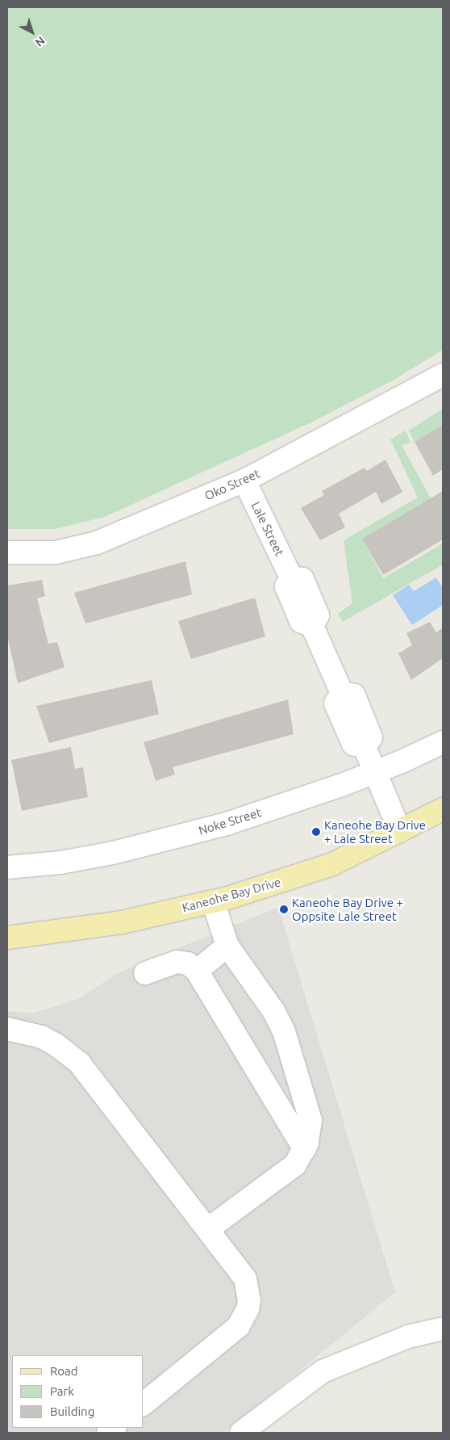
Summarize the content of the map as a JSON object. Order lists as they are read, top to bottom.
{
  "streets": {
    "main road": ["Kaneohe Bay Drive"],
    "lane": ["Oko Street", "Lale Street", "Noke Street"]
  },
  "crossings": [
    ["Oko Street", "Lale Street"],
    ["Lale Street", "Noke Street"],
    ["Lale Street", "Kaneohe Bay Drive"]
  ],
  "places": ["Kaneohe Bay Drive + Lale Street", "Kaneohe Bay Drive + Oppsite Lale Street"],
  "legend": ["Road", "Park", "Building"],
  "north": "bottom right"
}
